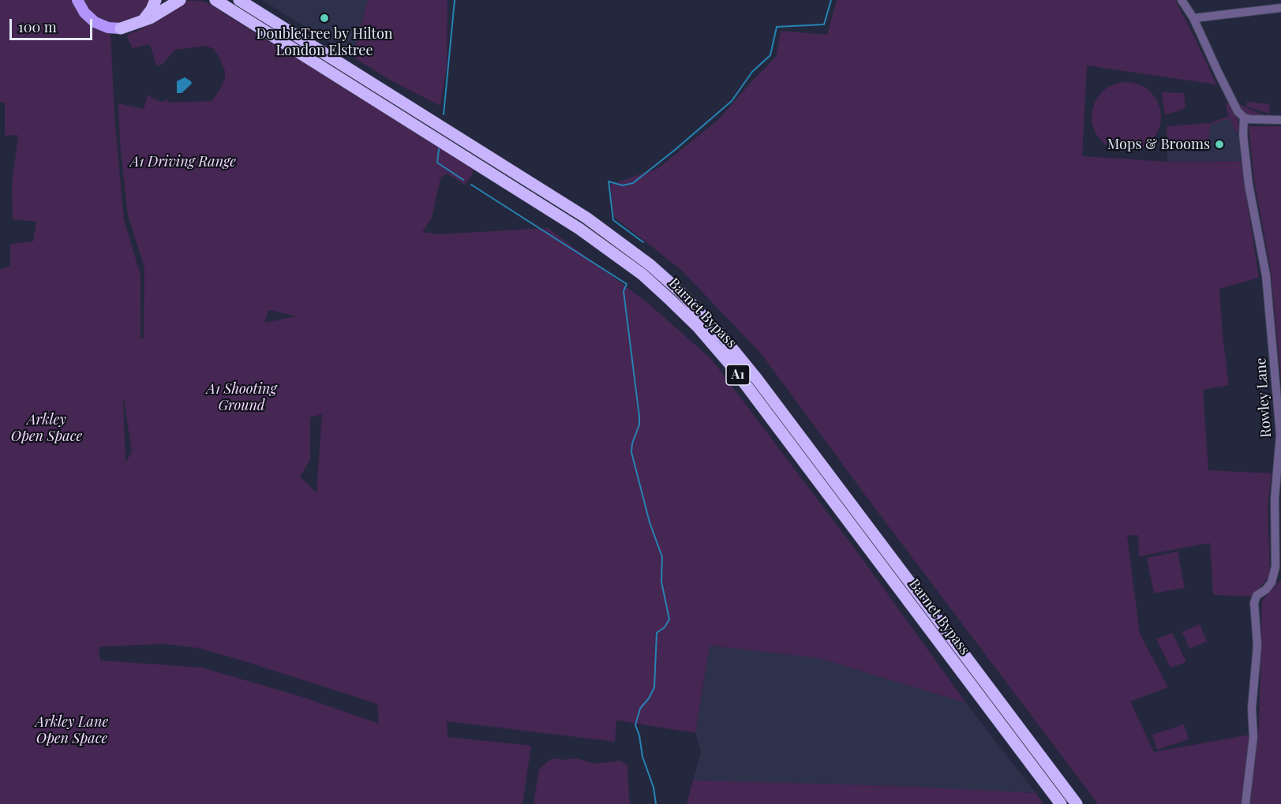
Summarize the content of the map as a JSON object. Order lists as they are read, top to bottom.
{
  "streets": {
    "highway": ["Barnet Bypass", "A1"],
    "street": ["Rowley Lane"]
  },
  "parks": [
    "A1 Driving Range",
    "A1 Shooting Ground",
    "Arkley Open Space",
    "Arkley Lane Open Space"
  ],
  "places": ["DoubleTree by Hilton London Elstree", "Mops & Brooms"],
  "scale_bar": "100 m"
}
